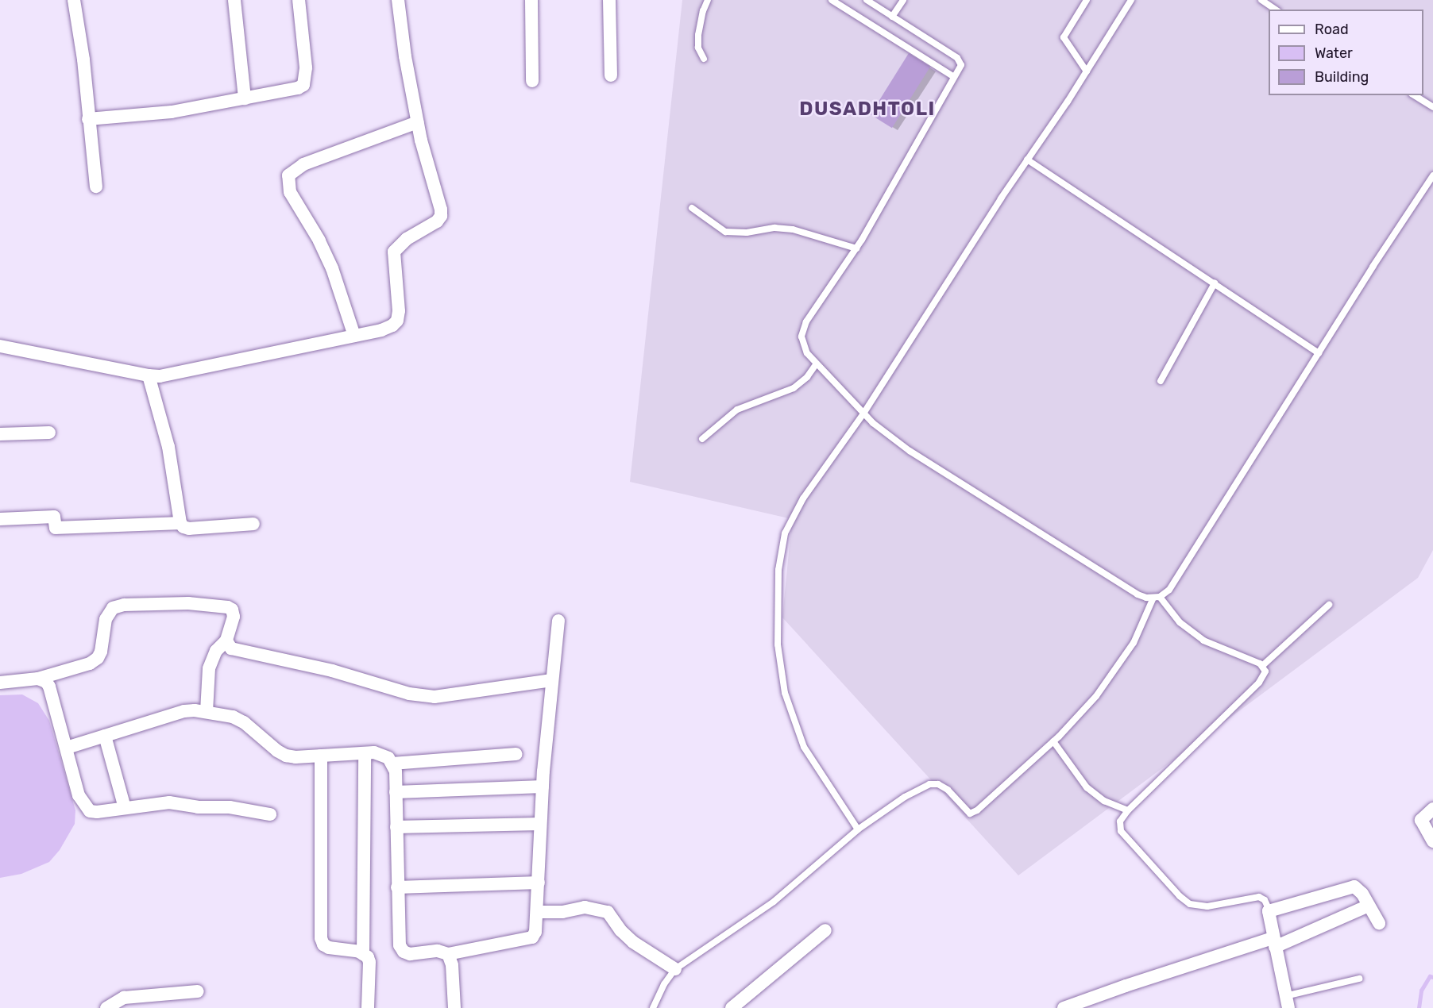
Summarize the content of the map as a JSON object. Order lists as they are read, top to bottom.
{
  "districts": ["DUSADHTOLI"],
  "legend": ["Road", "Water", "Building"]
}
